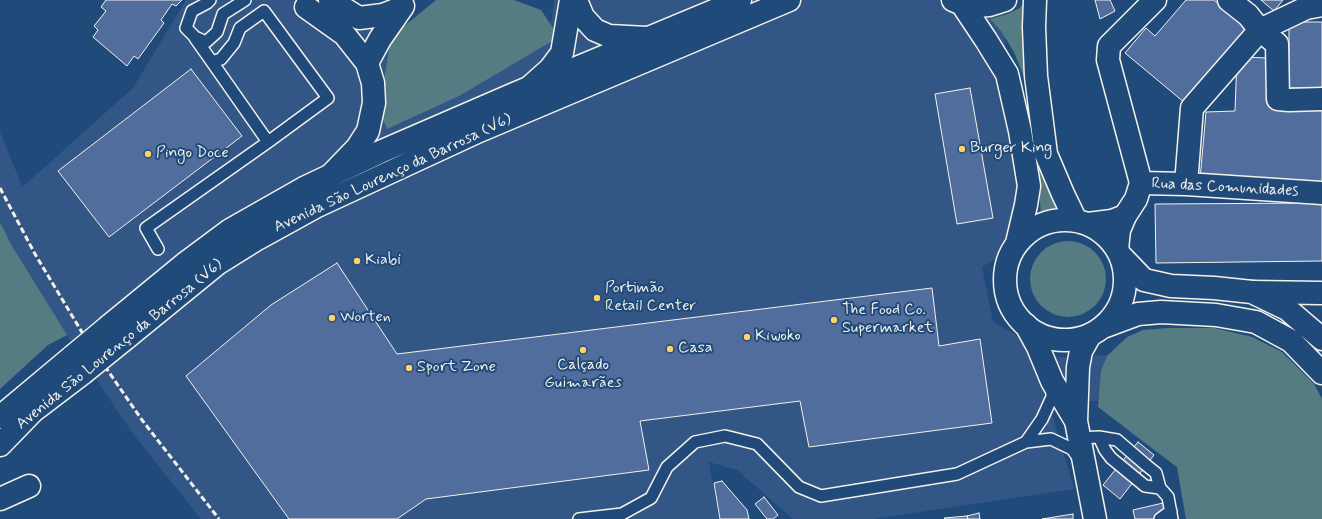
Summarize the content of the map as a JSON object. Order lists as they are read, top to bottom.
{
  "streets": {
    "main road": ["Avenida São Lourenço da Barrosa (V6)", "Rua das Comunidades"]
  },
  "places": [
    "Burger King",
    "Pingo Doce",
    "Kiabi",
    "Portimão Retail Center",
    "Worten",
    "The Food Co. Supermarket",
    "Kiwoko",
    "Casa",
    "Calçado Guimarães",
    "Sport Zone"
  ]
}
